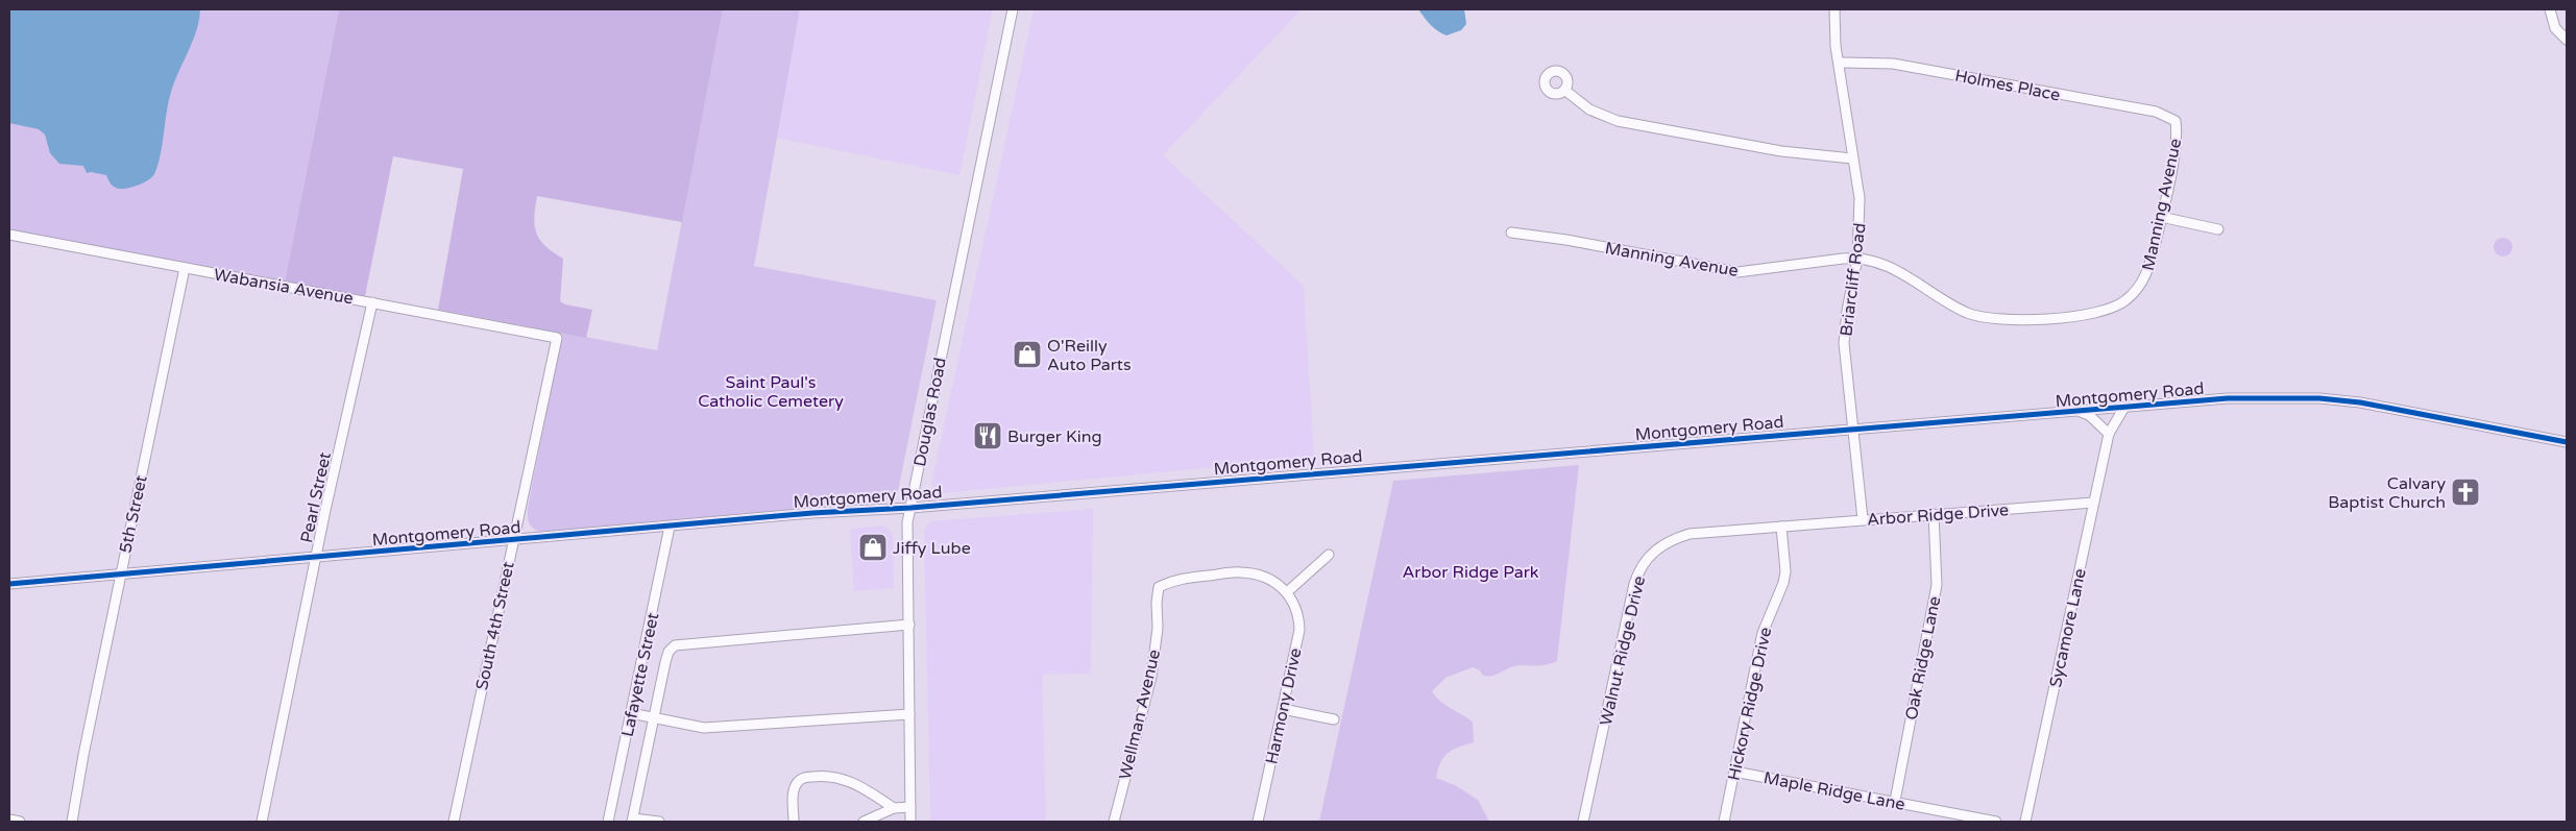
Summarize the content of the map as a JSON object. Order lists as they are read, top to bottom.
{
  "streets": {
    "street": [
      "Holmes Place",
      "Manning Avenue",
      "Briarcliff Road",
      "Wabansia Avenue",
      "Montgomery Road",
      "Douglas Road",
      "Pearl Street",
      "5th Street",
      "Arbor Ridge Drive",
      "South 4th Street",
      "Sycamore Lane",
      "Walnut Ridge Drive",
      "Oak Ridge Lane",
      "Lafayette Street",
      "Hickory Ridge Drive",
      "Harmony Drive",
      "Wellman Avenue",
      "Maple Ridge Lane"
    ]
  },
  "crossings": [
    ["Holmes Place", "Manning Avenue"],
    ["Holmes Place", "Briarcliff Road"],
    ["Manning Avenue", "Briarcliff Road"],
    ["Briarcliff Road", "Montgomery Road"],
    ["Briarcliff Road", "Arbor Ridge Drive"],
    ["Wabansia Avenue", "Pearl Street"],
    ["Wabansia Avenue", "5th Street"],
    ["Wabansia Avenue", "South 4th Street"],
    ["Montgomery Road", "Douglas Road"],
    ["Montgomery Road", "Pearl Street"],
    ["Montgomery Road", "5th Street"],
    ["Montgomery Road", "South 4th Street"],
    ["Montgomery Road", "Sycamore Lane"],
    ["Montgomery Road", "Lafayette Street"],
    ["Arbor Ridge Drive", "Sycamore Lane"],
    ["Arbor Ridge Drive", "Walnut Ridge Drive"],
    ["Arbor Ridge Drive", "Oak Ridge Lane"],
    ["Arbor Ridge Drive", "Hickory Ridge Drive"],
    ["Walnut Ridge Drive", "Hickory Ridge Drive"],
    ["Oak Ridge Lane", "Maple Ridge Lane"],
    ["Hickory Ridge Drive", "Maple Ridge Lane"],
    ["Harmony Drive", "Wellman Avenue"]
  ],
  "parks": ["Saint Paul's Catholic Cemetery", "Arbor Ridge Park"],
  "places": {
    "shop": ["O'Reilly Auto Parts", "Jiffy Lube"],
    "restaurant": ["Burger King"],
    "church": ["Calvary Baptist Church"]
  }
}
